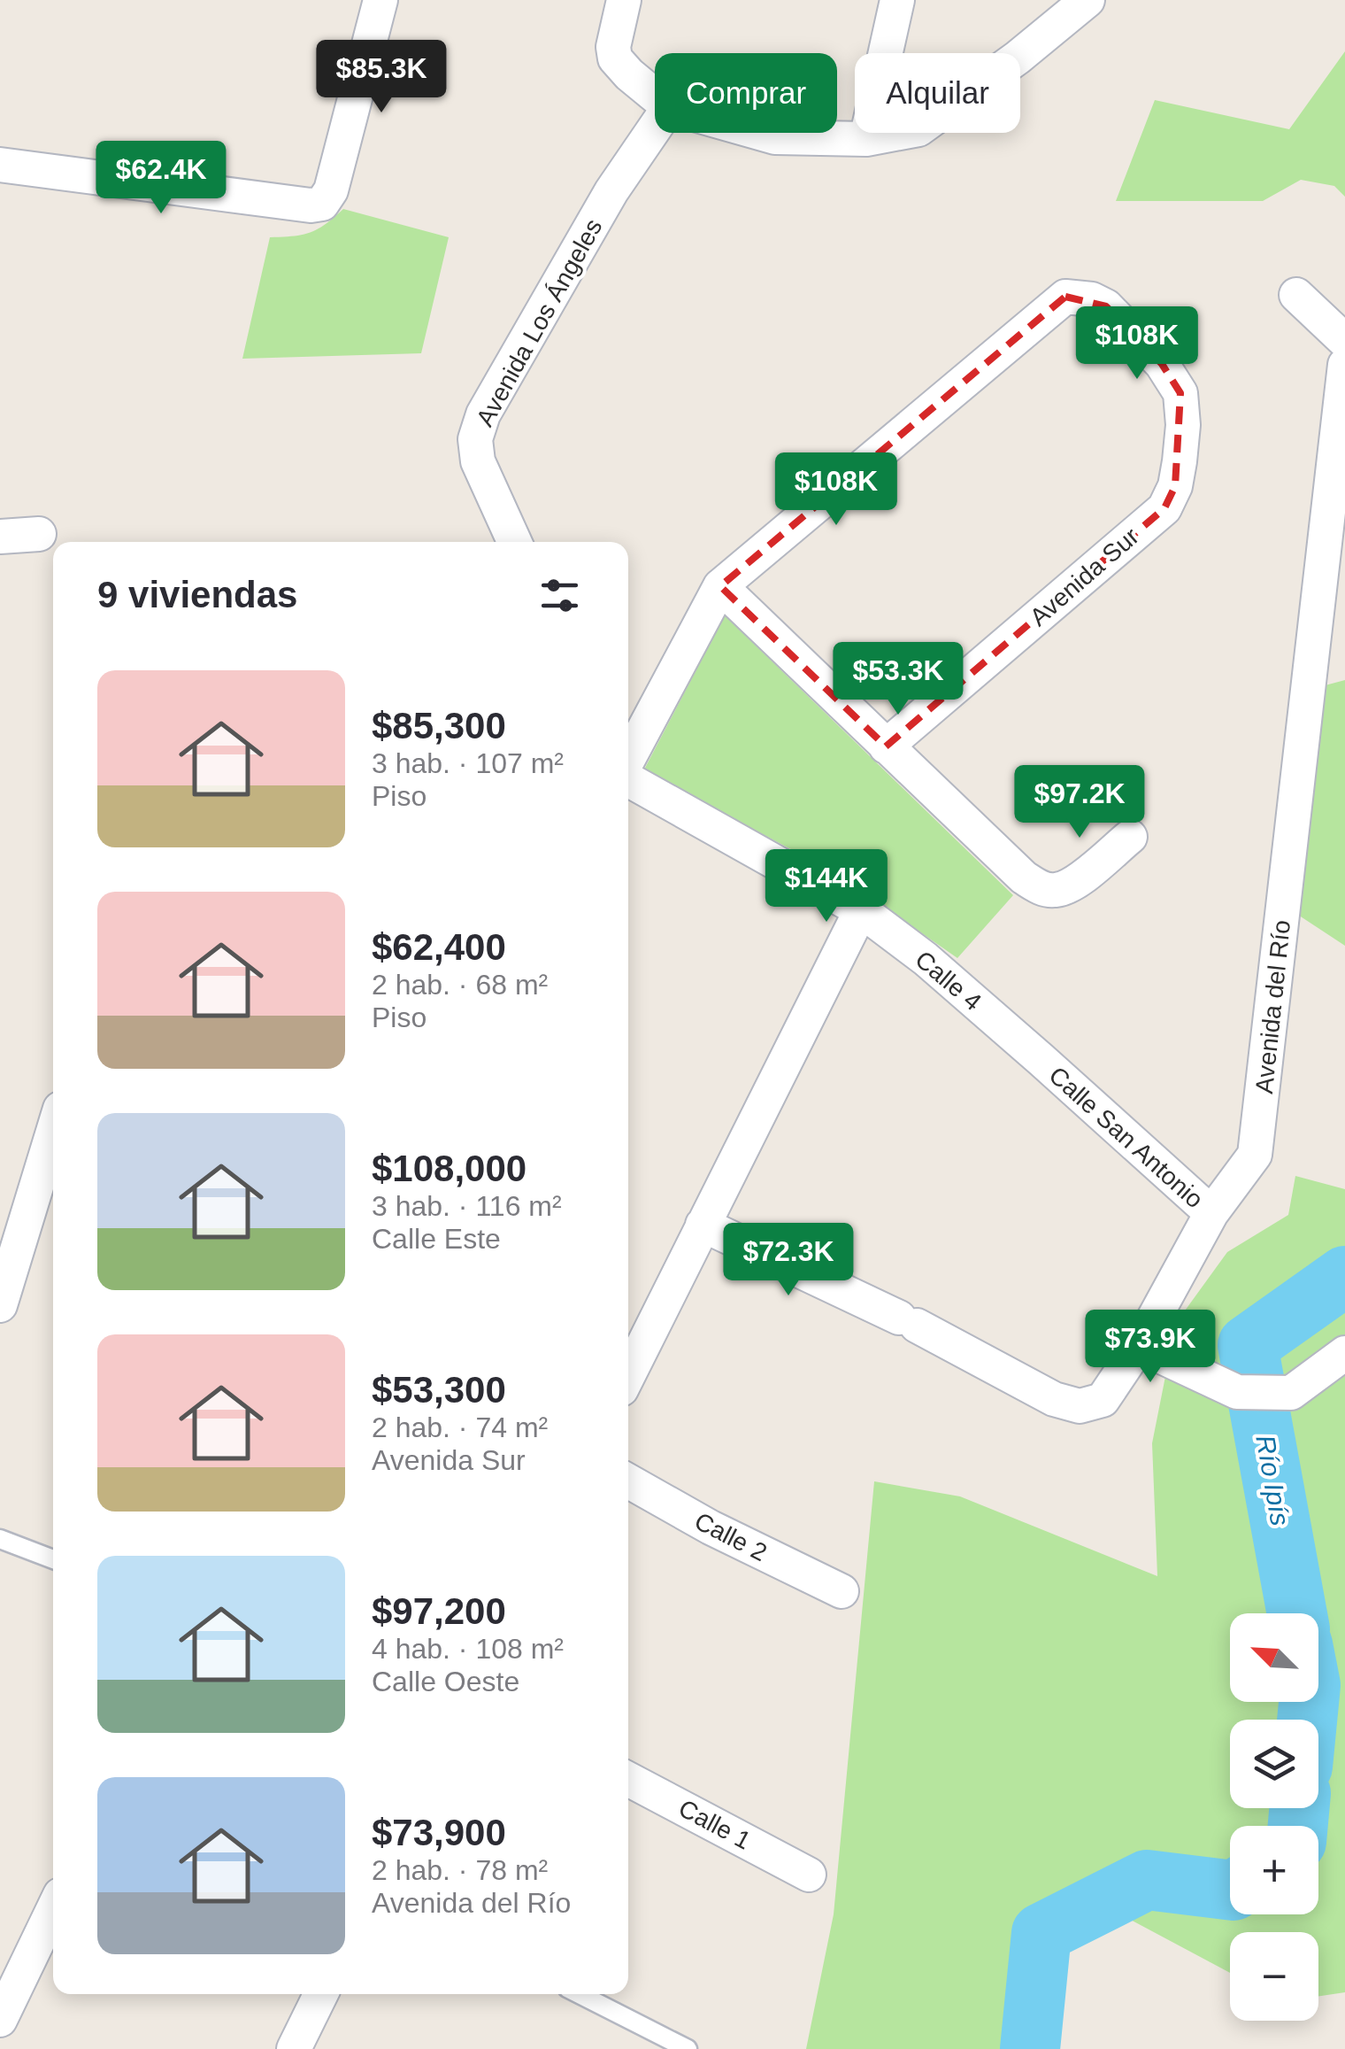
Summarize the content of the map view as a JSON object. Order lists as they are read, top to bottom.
{
  "streets": {
    "street": [
      "Avenida Los Ángeles",
      "Avenida Sur",
      "Calle 4",
      "Avenida del Río",
      "Calle San Antonio",
      "Calle 2",
      "Calle 1"
    ]
  },
  "crossings": [
    ["Calle 4", "Calle San Antonio"],
    ["Avenida del Río", "Calle San Antonio"]
  ],
  "water": ["Río Ipís"],
  "north": "top left",
  "page": {
    "price": [
      "$85.3K",
      "$62.4K",
      "$108K",
      "$108K",
      "$53.3K",
      "$97.2K",
      "$144K",
      "$72.3K",
      "$73.9K"
    ],
    "chip": ["Comprar", "Alquilar"],
    "heading": "9 viviendas",
    "list": [
      {
        "name": "$85,300",
        "note": "3 hab. · 107 m² · Piso"
      },
      {
        "name": "$62,400",
        "note": "2 hab. · 68 m² · Piso"
      },
      {
        "name": "$108,000",
        "note": "3 hab. · 116 m² · Calle Este"
      },
      {
        "name": "$53,300",
        "note": "2 hab. · 74 m² · Avenida Sur"
      },
      {
        "name": "$97,200",
        "note": "4 hab. · 108 m² · Calle Oeste"
      },
      {
        "name": "$73,900",
        "note": "2 hab. · 78 m² · Avenida del Río"
      }
    ],
    "map_buttons": ["+", "−"]
  }
}
